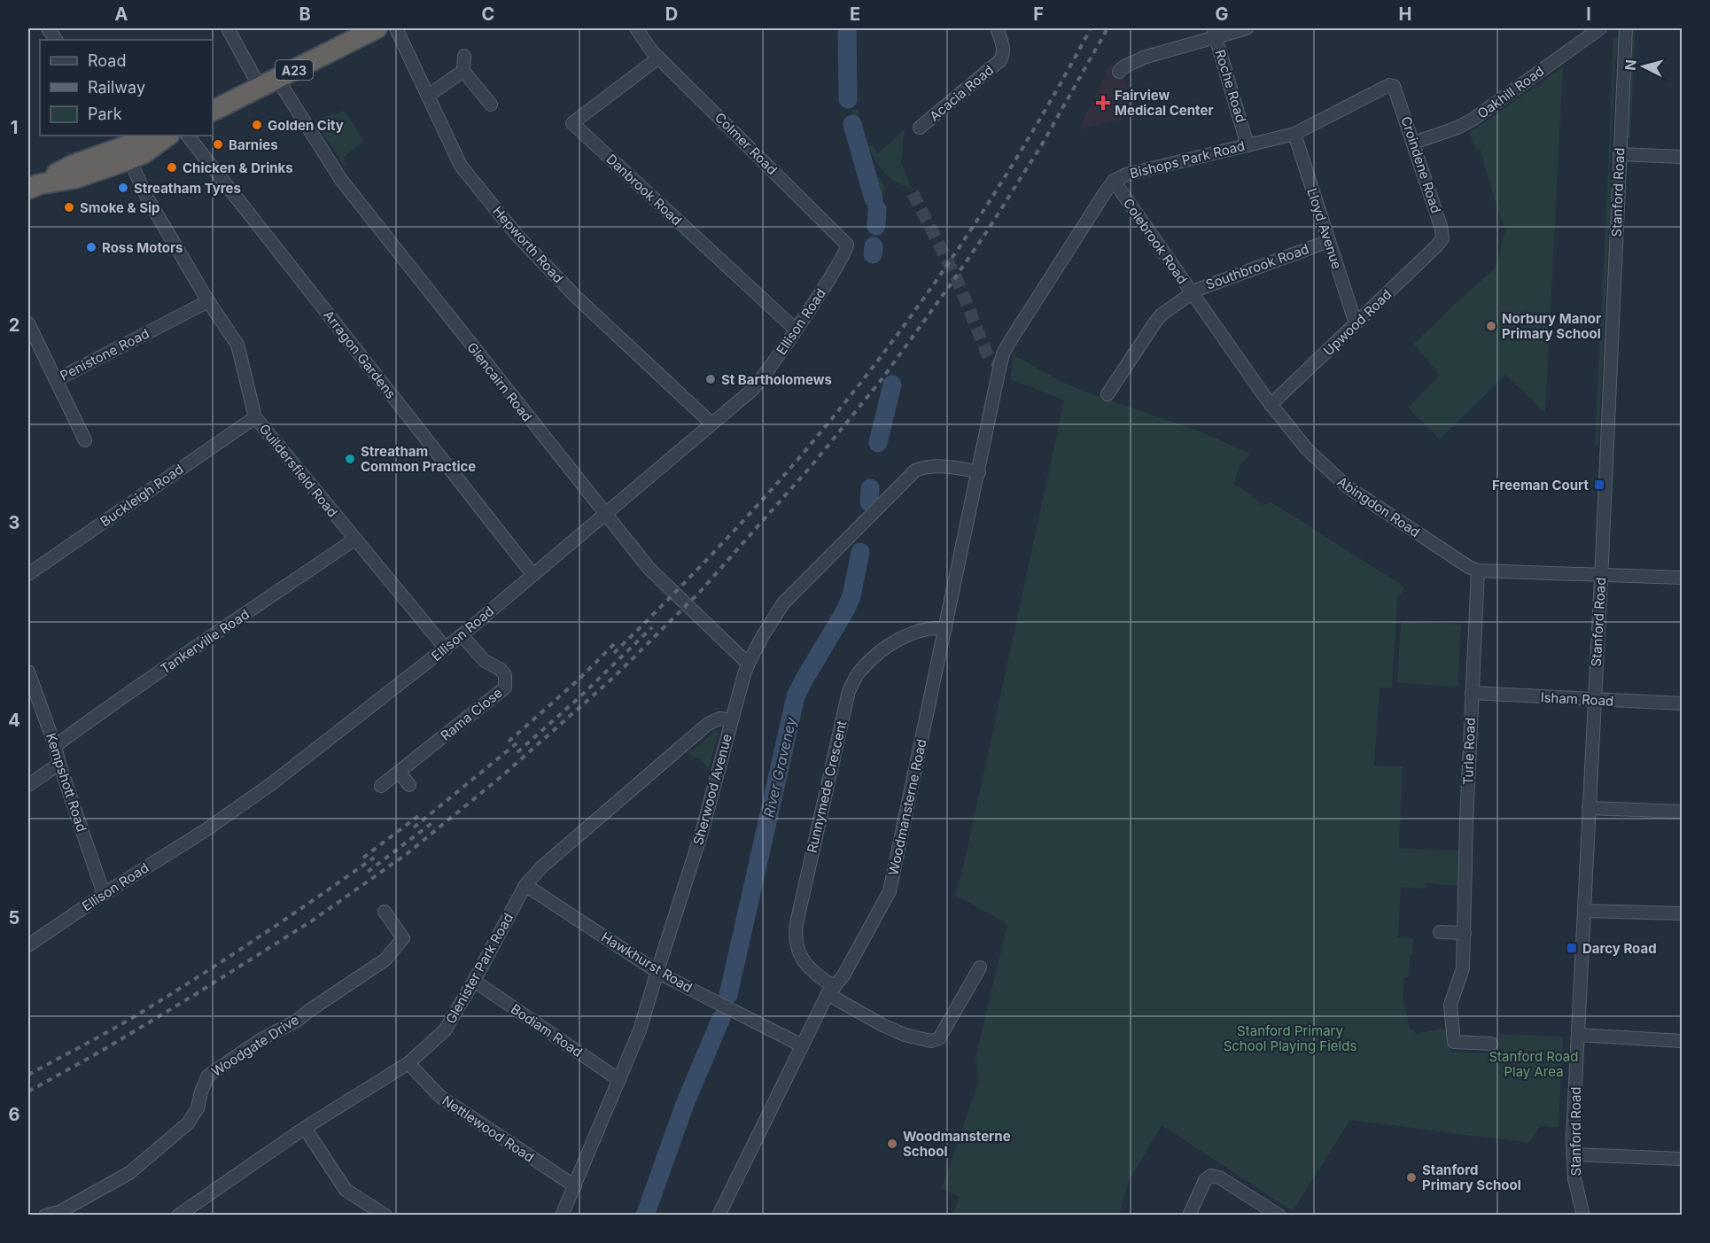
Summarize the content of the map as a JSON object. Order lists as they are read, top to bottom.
{
  "streets": {
    "highway": ["A23"],
    "street": [
      "Roche Road",
      "Oakhill Road",
      "Acacia Road",
      "Colmer Road",
      "Bishops Park Road",
      "Croindene Road",
      "Danbrook Road",
      "Stanford Road",
      "Lloyd Avenue",
      "Colebrook Road",
      "Hepworth Road",
      "Southbrook Road",
      "Ellison Road",
      "Upwood Road",
      "Penistone Road",
      "Arragon Gardens",
      "Glencairn Road",
      "Guildersfield Road",
      "Buckleigh Road",
      "Abingdon Road",
      "Tankerville Road",
      "Isham Road",
      "Rama Close",
      "Turle Road",
      "Kempshott Road",
      "Runnymede Crescent",
      "Sherwood Avenue",
      "Woodmansterne Road",
      "Hawkhurst Road",
      "Glenister Park Road",
      "Bodiam Road",
      "Woodgate Drive",
      "Nettlewood Road"
    ]
  },
  "crossings": [
    ["A23", "Glencairn Road"],
    ["Roche Road", "Bishops Park Road"],
    ["Oakhill Road", "Croindene Road"],
    ["Colmer Road", "Danbrook Road"],
    ["Colmer Road", "Ellison Road"],
    ["Bishops Park Road", "Croindene Road"],
    ["Bishops Park Road", "Lloyd Avenue"],
    ["Bishops Park Road", "Colebrook Road"],
    ["Bishops Park Road", "Woodmansterne Road"],
    ["Croindene Road", "Upwood Road"],
    ["Danbrook Road", "Ellison Road"],
    ["Stanford Road", "Isham Road"],
    ["Lloyd Avenue", "Southbrook Road"],
    ["Lloyd Avenue", "Upwood Road"],
    ["Colebrook Road", "Southbrook Road"],
    ["Colebrook Road", "Upwood Road"],
    ["Colebrook Road", "Abingdon Road"],
    ["Hepworth Road", "Ellison Road"],
    ["Ellison Road", "Arragon Gardens"],
    ["Ellison Road", "Glencairn Road"],
    ["Ellison Road", "Guildersfield Road"],
    ["Ellison Road", "Rama Close"],
    ["Ellison Road", "Kempshott Road"],
    ["Upwood Road", "Abingdon Road"],
    ["Penistone Road", "Guildersfield Road"],
    ["Glencairn Road", "Sherwood Avenue"],
    ["Guildersfield Road", "Buckleigh Road"],
    ["Guildersfield Road", "Tankerville Road"],
    ["Abingdon Road", "Turle Road"],
    ["Tankerville Road", "Kempshott Road"],
    ["Isham Road", "Turle Road"],
    ["Runnymede Crescent", "Woodmansterne Road"],
    ["Sherwood Avenue", "Woodmansterne Road"],
    ["Sherwood Avenue", "Hawkhurst Road"],
    ["Sherwood Avenue", "Glenister Park Road"],
    ["Sherwood Avenue", "Bodiam Road"],
    ["Sherwood Avenue", "Nettlewood Road"],
    ["Woodmansterne Road", "Hawkhurst Road"],
    ["Hawkhurst Road", "Glenister Park Road"],
    ["Glenister Park Road", "Bodiam Road"],
    ["Glenister Park Road", "Nettlewood Road"]
  ],
  "water": ["River Graveney"],
  "parks": ["Stanford Primary School Playing Fields", "Stanford Road Play Area"],
  "places": {
    "health": ["Fairview Medical Center"],
    "other": [
      "Golden City",
      "Barnies",
      "Chicken & Drinks",
      "Streatham Tyres",
      "Smoke & Sip",
      "Ross Motors",
      "Norbury Manor Primary School",
      "St Bartholomews",
      "Streatham Common Practice",
      "Woodmansterne School",
      "Stanford Primary School"
    ],
    "transit": ["Freeman Court", "Darcy Road"]
  },
  "legend": ["Road", "Railway", "Park"],
  "north": "left",
  "grid": {
    "columns": [
      "A",
      "B",
      "C",
      "D",
      "E",
      "F",
      "G",
      "H",
      "I"
    ],
    "rows": [
      "1",
      "2",
      "3",
      "4",
      "5",
      "6"
    ]
  }
}
